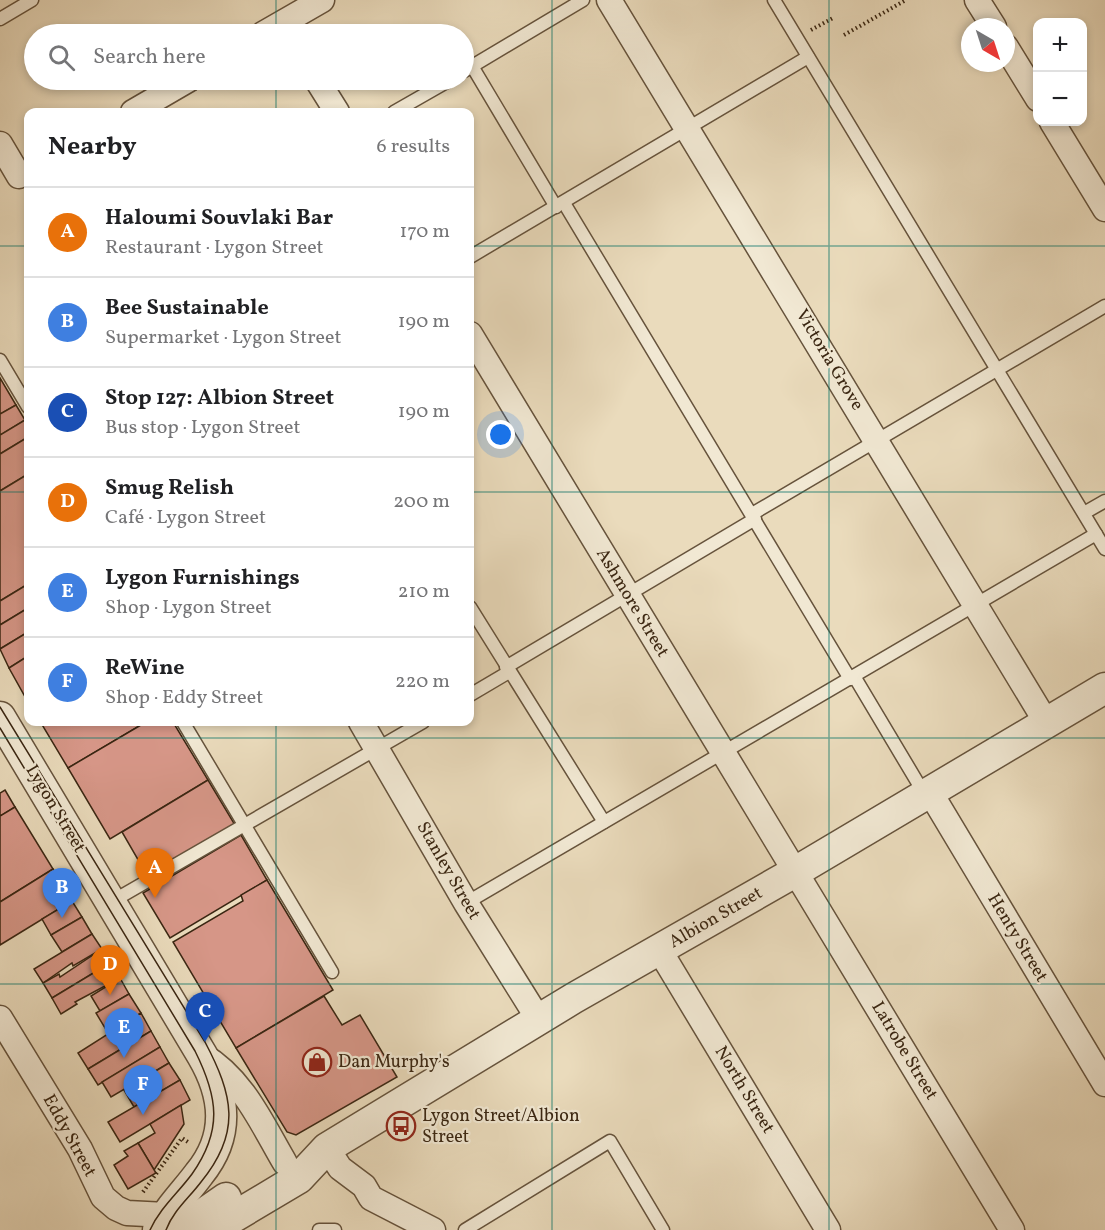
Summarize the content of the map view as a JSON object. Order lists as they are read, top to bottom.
{
  "streets": {
    "street": [
      "Victoria Grove",
      "Ashmore Street",
      "Lygon Street",
      "Stanley Street",
      "Albion Street",
      "Henty Street",
      "Latrobe Street",
      "North Street",
      "Eddy Street"
    ]
  },
  "crossings": [
    ["Victoria Grove", "Albion Street"],
    ["Ashmore Street", "Albion Street"],
    ["Ashmore Street", "Latrobe Street"],
    ["Lygon Street", "Albion Street"],
    ["Lygon Street", "Eddy Street"],
    ["Stanley Street", "Albion Street"],
    ["Albion Street", "Henty Street"],
    ["Albion Street", "Latrobe Street"],
    ["Albion Street", "North Street"],
    ["Albion Street", "Eddy Street"]
  ],
  "places": {
    "shop": ["Dan Murphy's"],
    "bus stop": ["Lygon Street/Albion Street"]
  },
  "north": "bottom right",
  "page": {
    "map_buttons": ["+", "−"],
    "search": "Search here",
    "heading": ["Nearby", "6 results"],
    "list": [
      {
        "mark": "A",
        "name": "Haloumi Souvlaki Bar",
        "note": "Restaurant · Lygon Street",
        "value": "170 m"
      },
      {
        "mark": "B",
        "name": "Bee Sustainable",
        "note": "Supermarket · Lygon Street",
        "value": "190 m"
      },
      {
        "mark": "C",
        "name": "Stop 127: Albion Street",
        "note": "Bus stop · Lygon Street",
        "value": "190 m"
      },
      {
        "mark": "D",
        "name": "Smug Relish",
        "note": "Café · Lygon Street",
        "value": "200 m"
      },
      {
        "mark": "E",
        "name": "Lygon Furnishings",
        "note": "Shop · Lygon Street",
        "value": "210 m"
      },
      {
        "mark": "F",
        "name": "ReWine",
        "note": "Shop · Eddy Street",
        "value": "220 m"
      }
    ],
    "pins": [
      "A",
      "B",
      "D",
      "C",
      "E",
      "F"
    ]
  }
}
